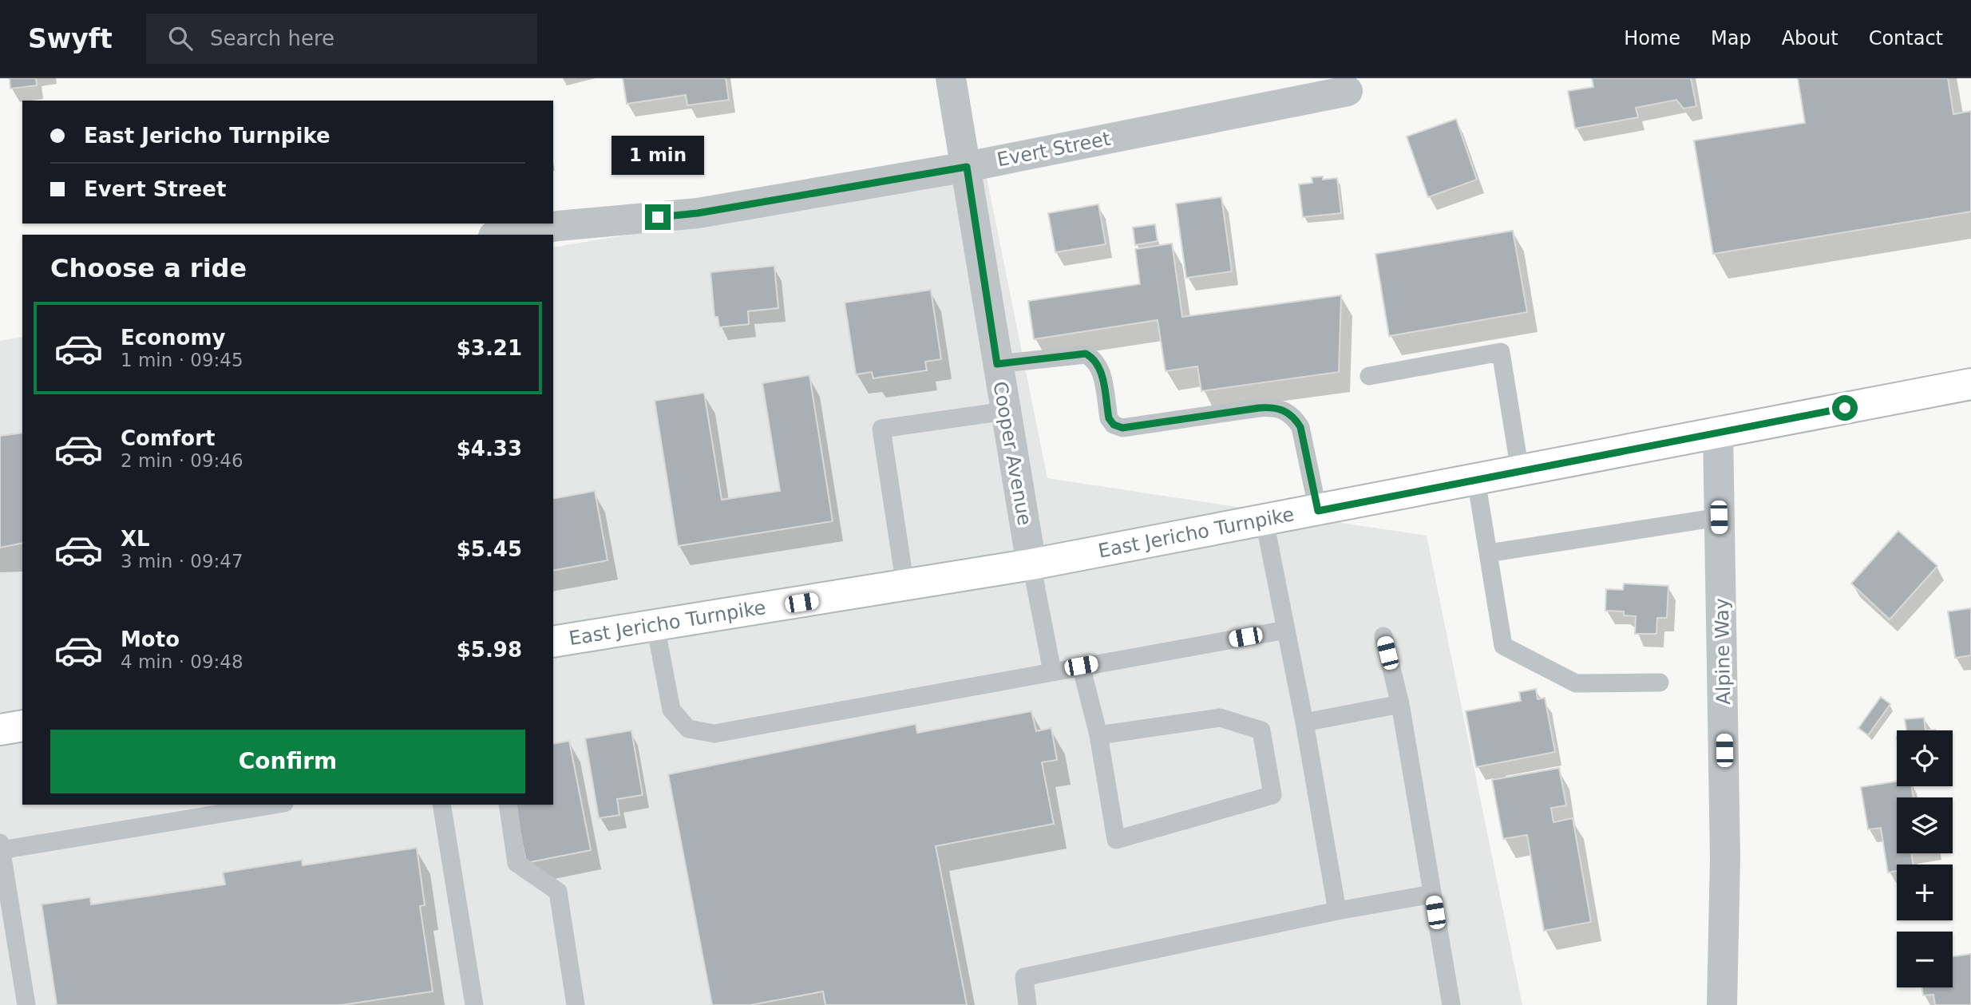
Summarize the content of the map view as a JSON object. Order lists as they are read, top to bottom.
{
  "streets": {
    "main road": ["East Jericho Turnpike"],
    "street": ["Evert Street", "Cooper Avenue", "Alpine Way"]
  },
  "crossings": [
    ["Evert Street", "Cooper Avenue"],
    ["Cooper Avenue", "East Jericho Turnpike"],
    ["East Jericho Turnpike", "Alpine Way"]
  ],
  "page": {
    "header": "Swyft",
    "search": "Search here",
    "nav": [
      "Home",
      "Map",
      "About",
      "Contact"
    ],
    "banner": ["East Jericho Turnpike", "Evert Street"],
    "bubble": "1 min",
    "heading": "Choose a ride",
    "list": [
      {
        "name": "Economy",
        "note": "1 min · 09:45",
        "value": "$3.21"
      },
      {
        "name": "Comfort",
        "note": "2 min · 09:46",
        "value": "$4.33"
      },
      {
        "name": "XL",
        "note": "3 min · 09:47",
        "value": "$5.45"
      },
      {
        "name": "Moto",
        "note": "4 min · 09:48",
        "value": "$5.98"
      }
    ],
    "buttons": "Confirm",
    "map_buttons": ["+", "−"]
  }
}
